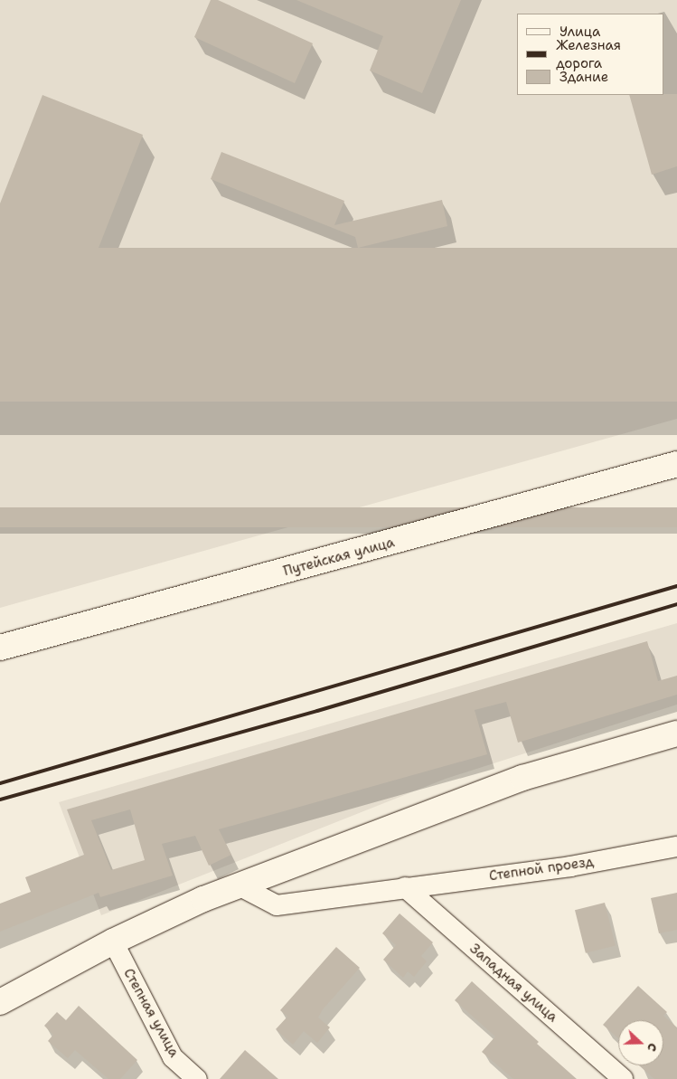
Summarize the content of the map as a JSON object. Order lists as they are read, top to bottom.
{
  "streets": {
    "main road": ["Путейская улица"],
    "street": ["Степной проезд", "Западная улица", "Степная улица"]
  },
  "crossings": [
    ["Степной проезд", "Западная улица"]
  ],
  "legend": ["Улица", "Железная дорога", "Здание"],
  "north": "right"
}
